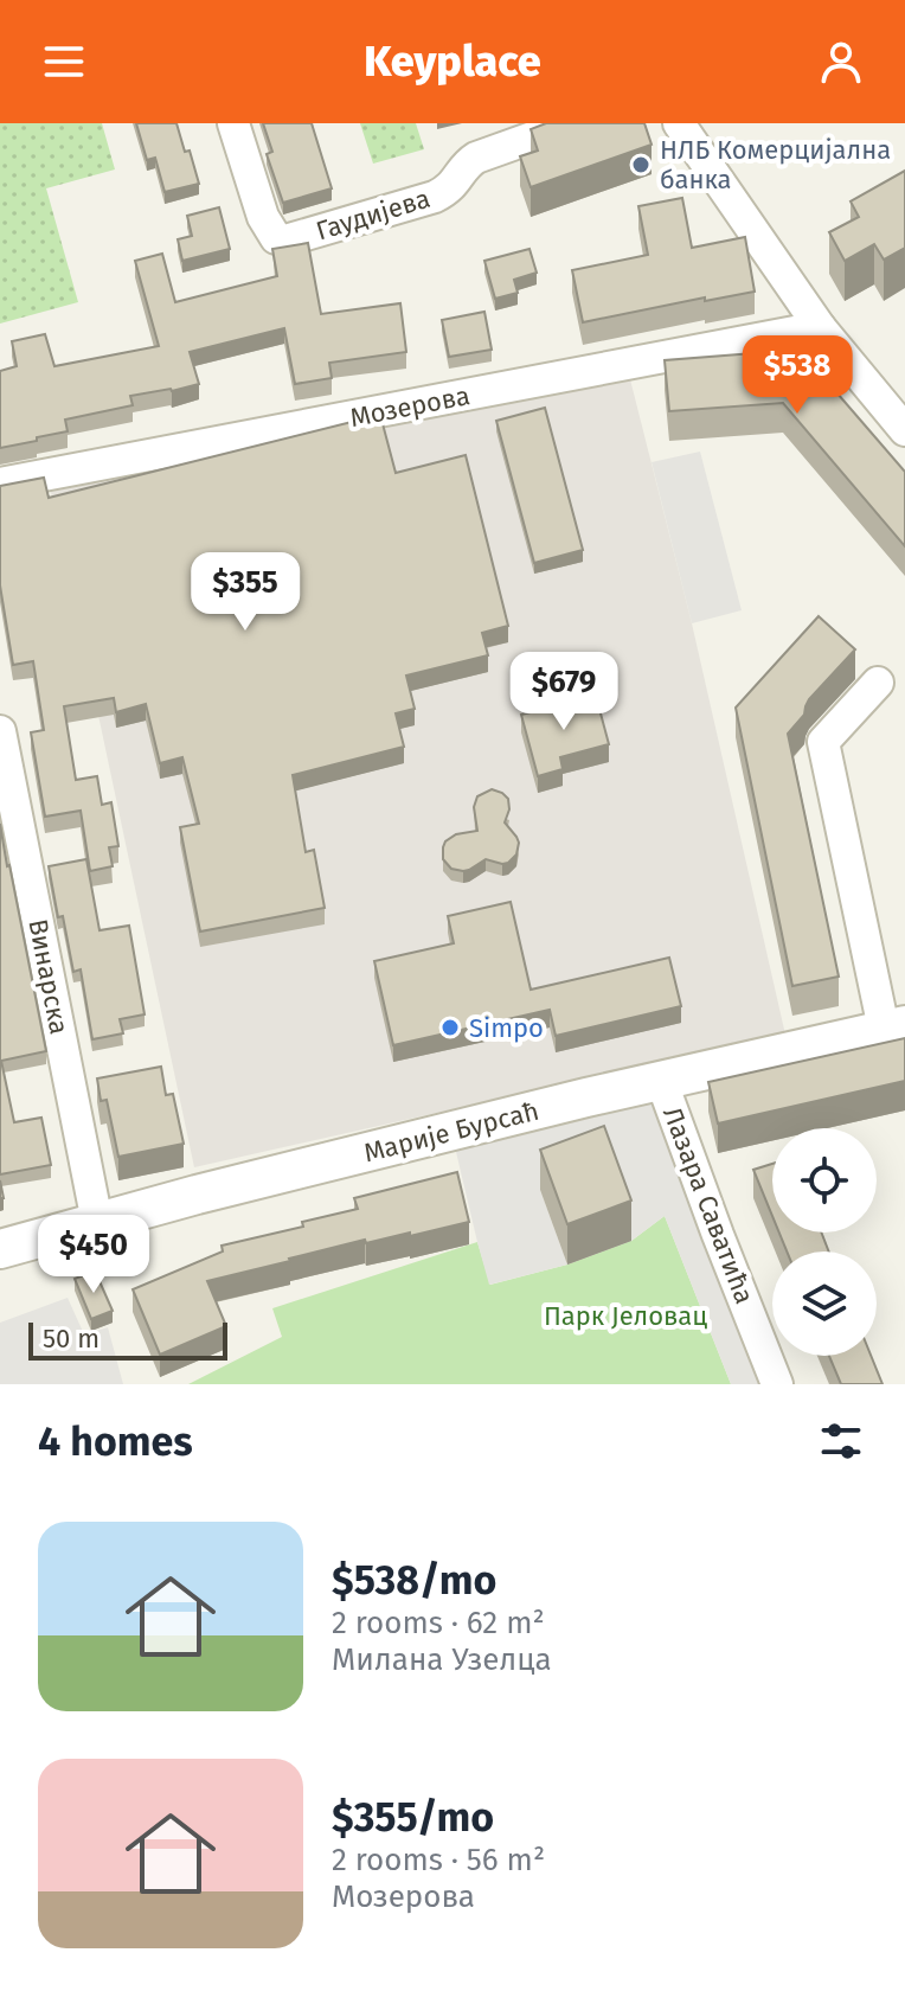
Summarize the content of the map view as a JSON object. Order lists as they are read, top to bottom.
{
  "streets": {
    "street": [
      "Гаудијева",
      "Мозерова",
      "Винарска",
      "Марије Бурсаћ",
      "Лазара Саватића"
    ]
  },
  "crossings": [
    ["Винарска", "Марије Бурсаћ"],
    ["Марије Бурсаћ", "Лазара Саватића"]
  ],
  "parks": ["Парк Јеловац"],
  "places": ["НЛБ Комерцијална банка", "Simpo"],
  "scale_bar": "50 m",
  "page": {
    "header": "Keyplace",
    "price": [
      "$538",
      "$355",
      "$679",
      "$450"
    ],
    "scale": "50 m",
    "heading": "4 homes",
    "list": [
      {
        "name": "$538/mo",
        "note": "2 rooms · 62 m² · Милана Узелца"
      },
      {
        "name": "$355/mo",
        "note": "2 rooms · 56 m² · Мозерова"
      }
    ]
  }
}
